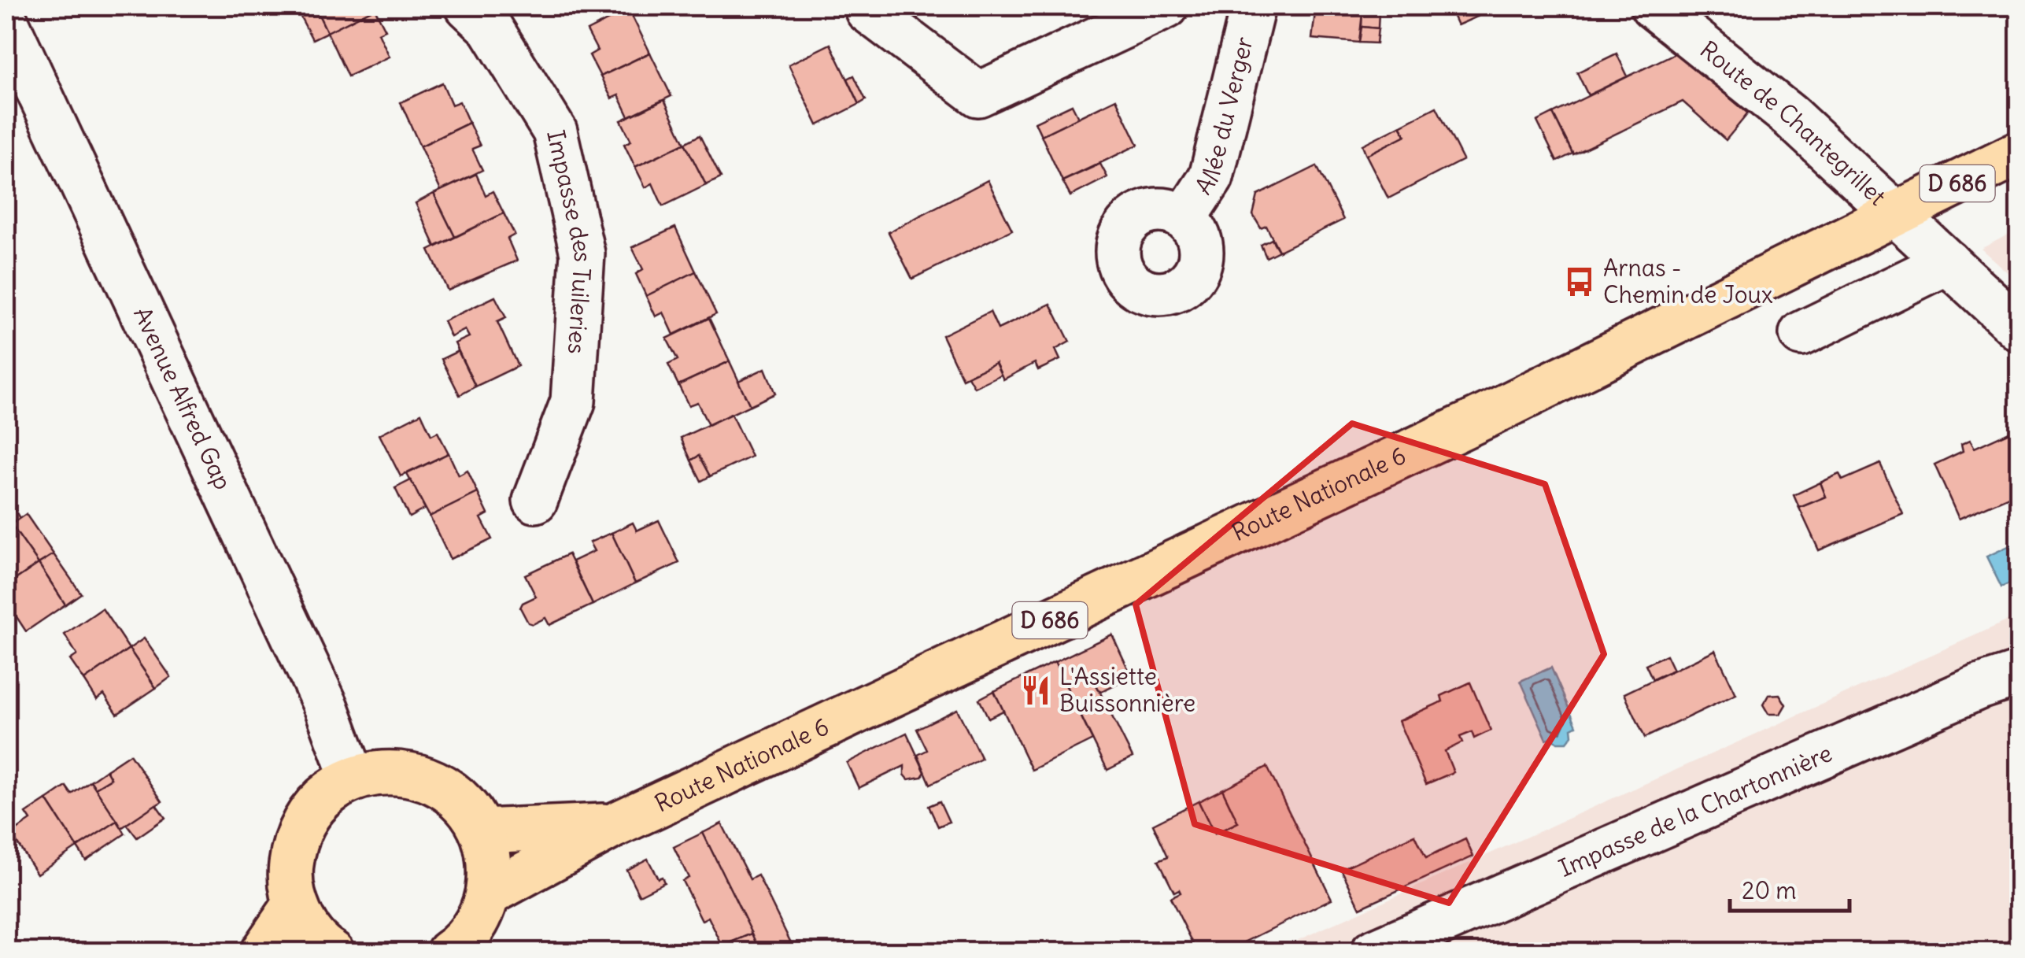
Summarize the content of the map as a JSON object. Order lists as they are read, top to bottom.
{
  "streets": {
    "main road": ["D 686", "Route Nationale 6"],
    "street": [
      "Allée du Verger",
      "Route de Chantegrillet",
      "Impasse des Tuileries",
      "Avenue Alfred Gap",
      "Impasse de la Chartonnière"
    ]
  },
  "crossings": [
    ["Route de Chantegrillet", "Route Nationale 6"]
  ],
  "places": {
    "bus stop": ["Arnas - Chemin de Joux"],
    "restaurant": ["L'Assiette Buissonnière"]
  },
  "scale_bar": "20 m"
}
